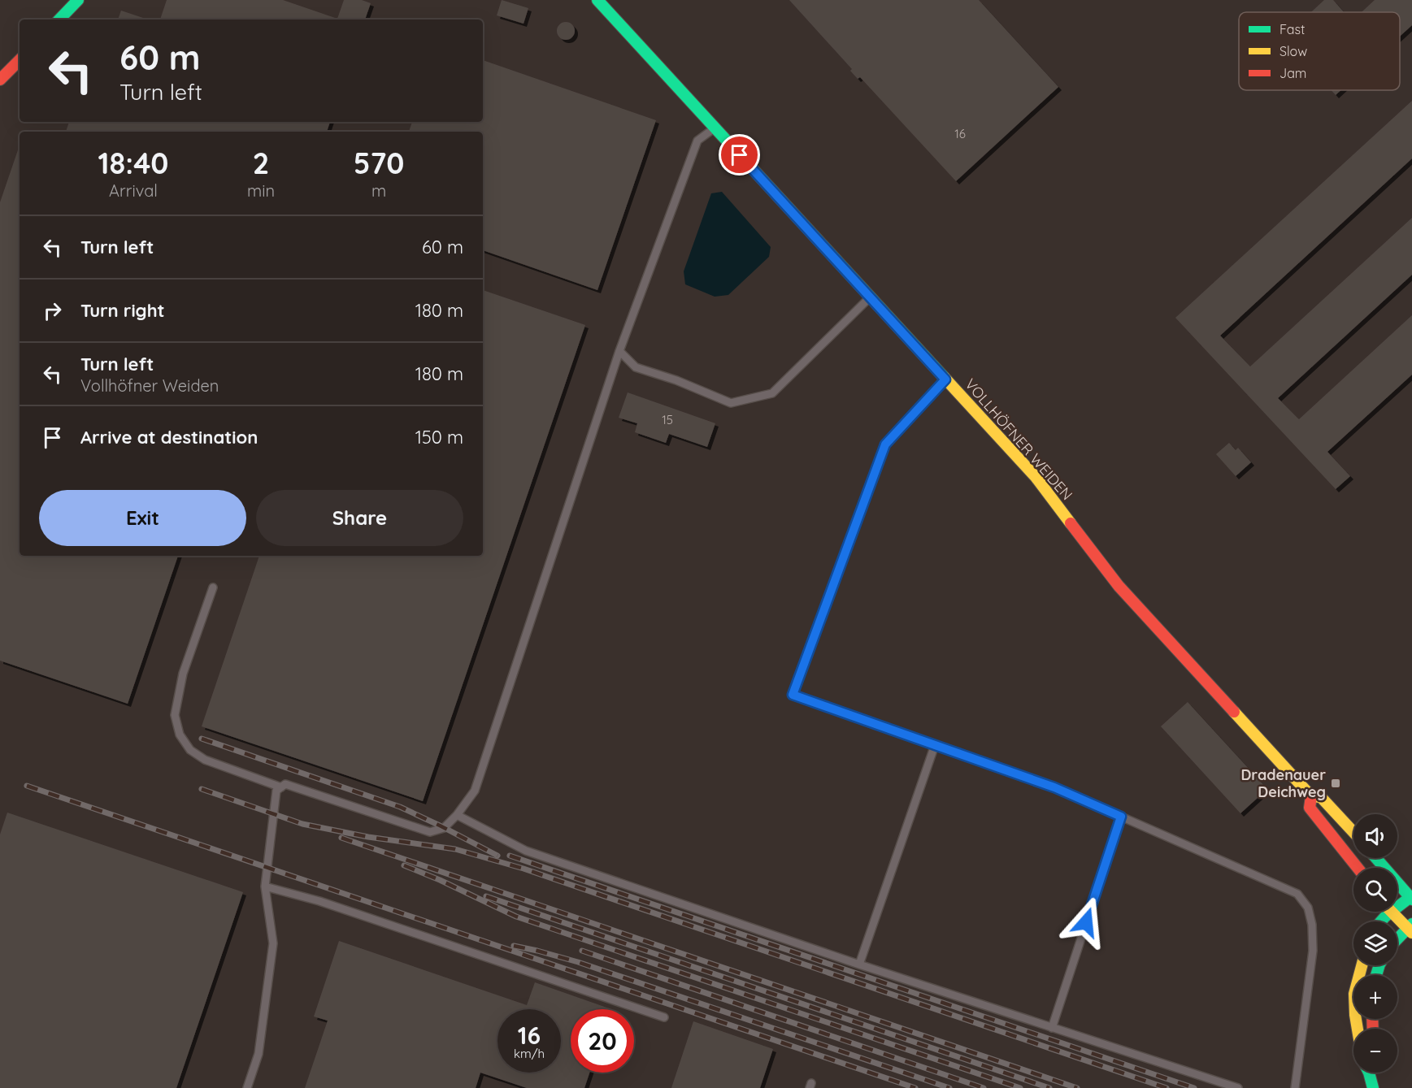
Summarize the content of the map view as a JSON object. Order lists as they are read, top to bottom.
{
  "streets": {
    "main road": ["VOLLHÖFNER WEIDEN"]
  },
  "places": {
    "transit": ["Dradenauer Deichweg"]
  },
  "house_numbers": ["16", "15"],
  "legend": ["Fast", "Slow", "Jam"],
  "page": {
    "turn": ["60 m", "Turn left"],
    "eta": [
      "18:40",
      "Arrival",
      "2",
      "min",
      "570",
      "m"
    ],
    "list": [
      {
        "name": "Turn left",
        "value": "60 m"
      },
      {
        "name": "Turn right",
        "value": "180 m"
      },
      {
        "name": "Turn left",
        "note": "Vollhöfner Weiden",
        "value": "180 m"
      },
      {
        "name": "Arrive at destination",
        "value": "150 m"
      }
    ],
    "buttons": ["Exit", "Share"],
    "map_buttons": ["+", "−"],
    "speed": "16 km/h",
    "limit": "20"
  }
}
